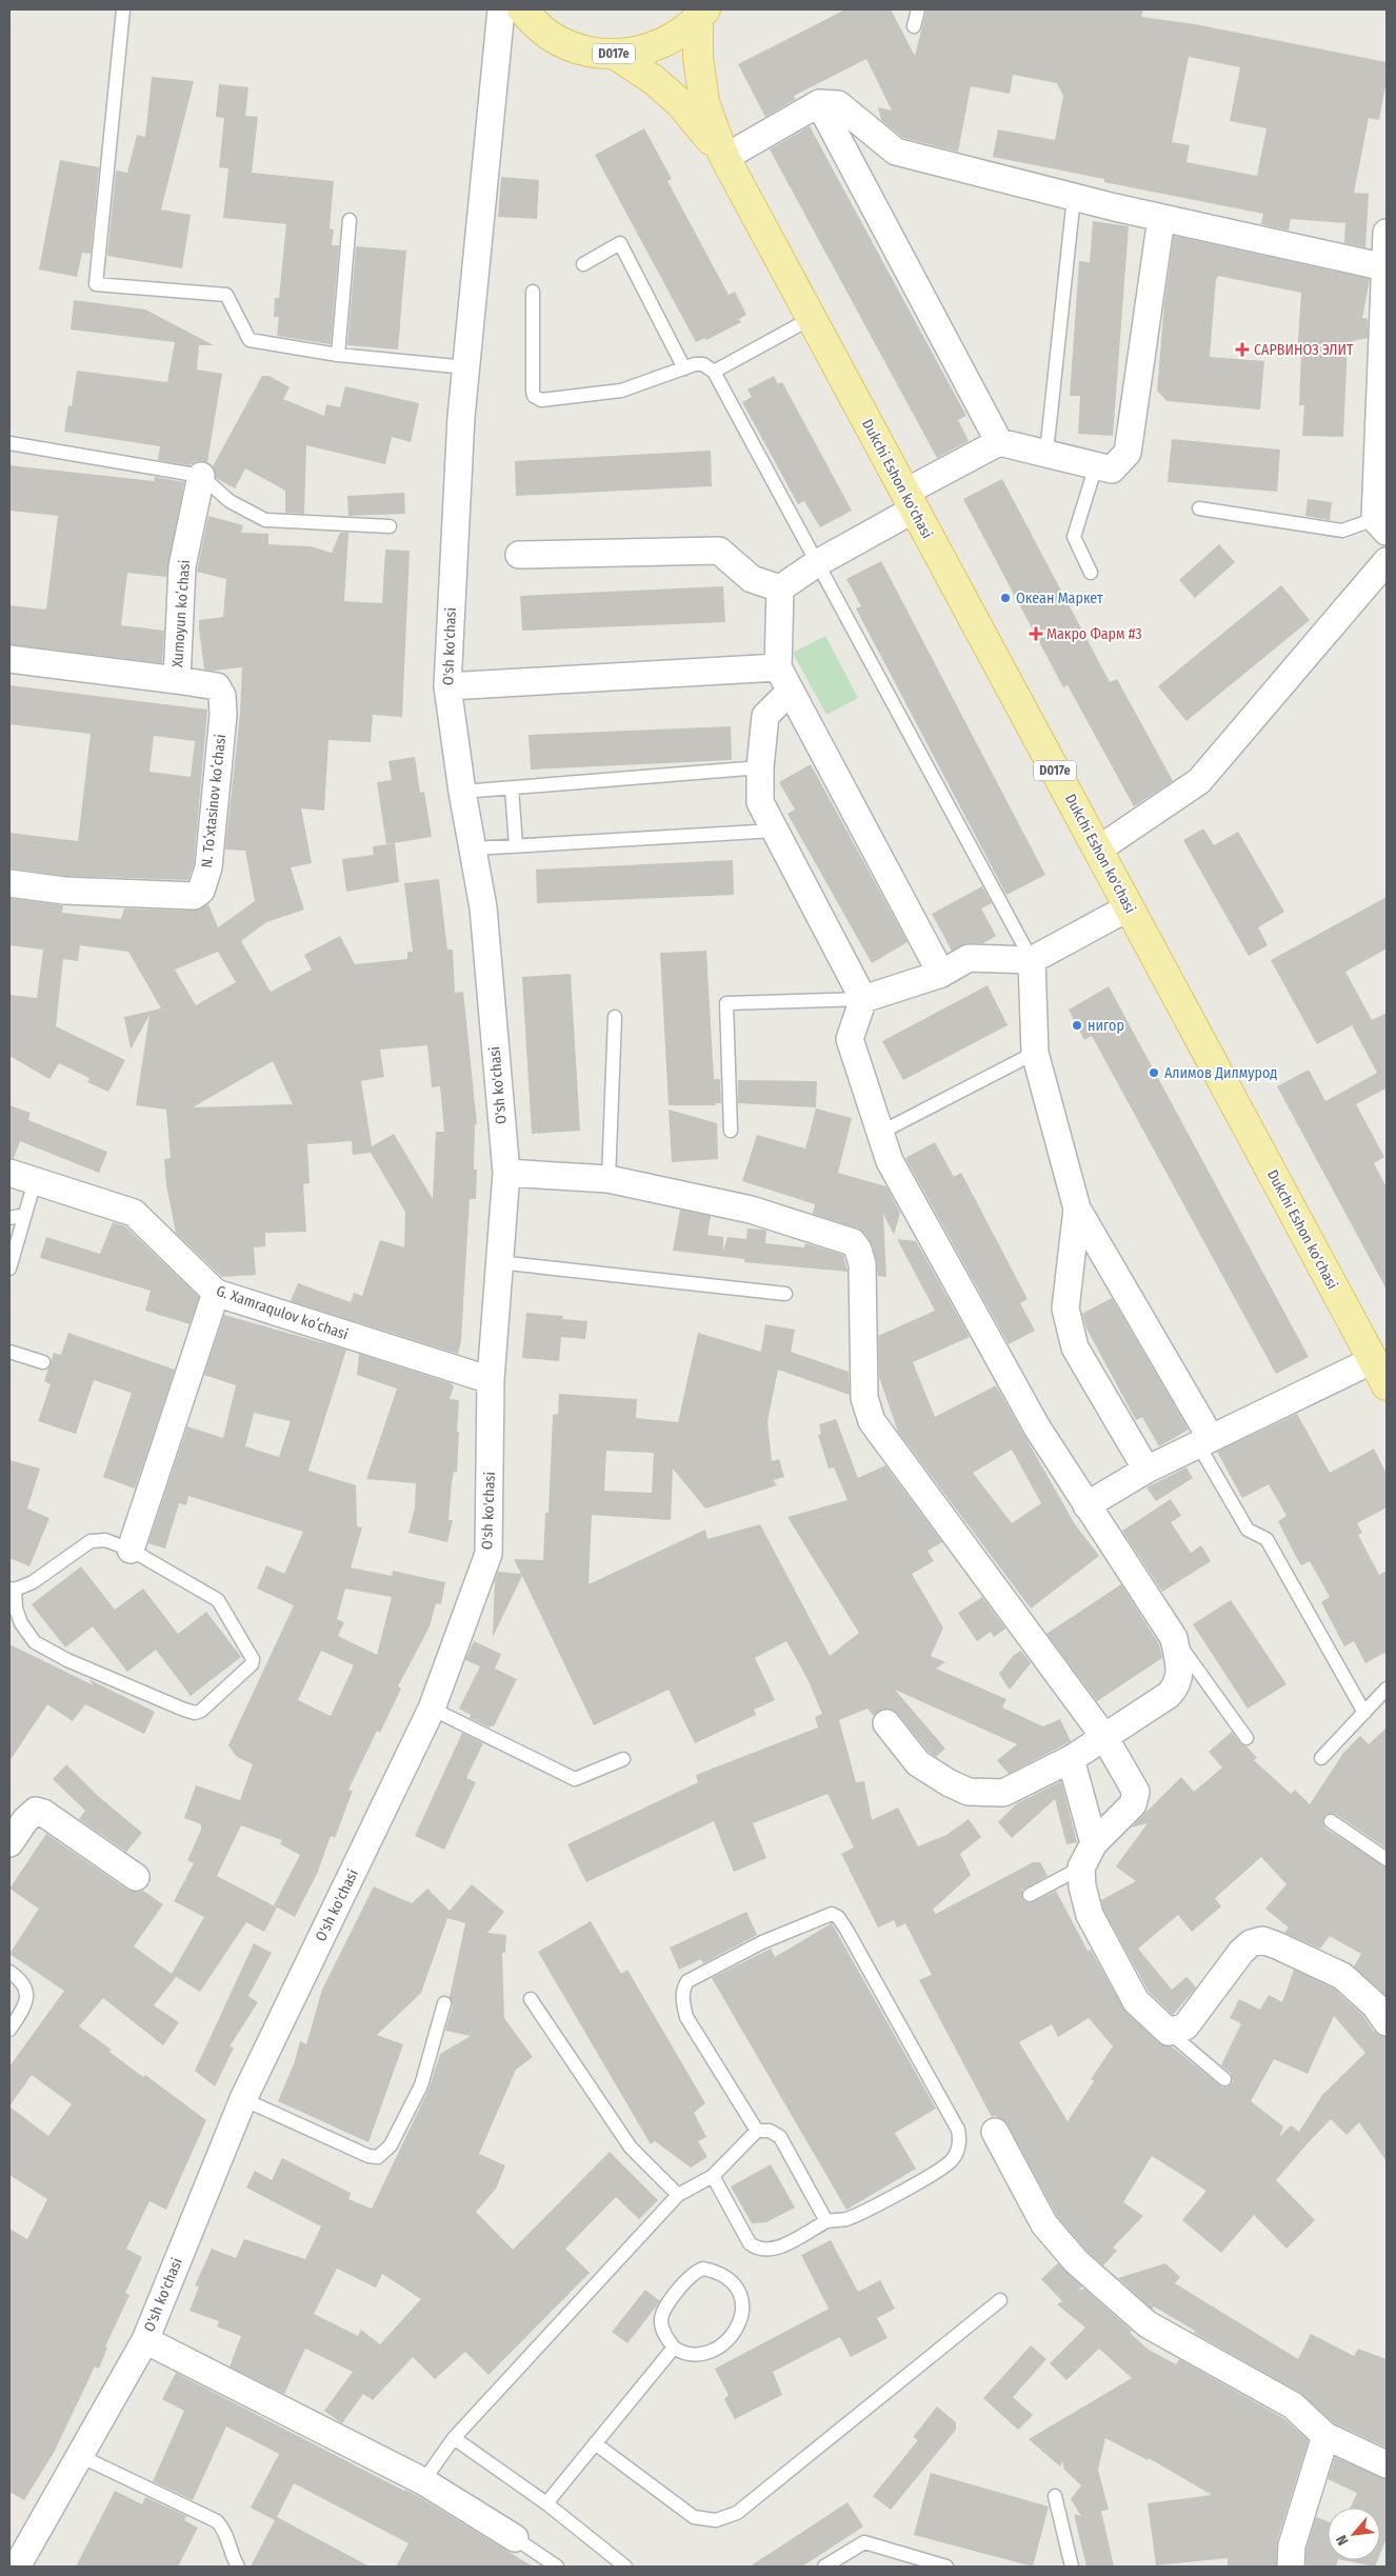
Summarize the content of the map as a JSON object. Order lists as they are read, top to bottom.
{
  "streets": {
    "main road": ["D017e", "Dukchi Eshon ko'chasi"],
    "street": [
      "Xumoyun koʻchasi",
      "O'sh ko'chasi",
      "N. Toʻxtasinov koʻchasi",
      "G. Xamraqulov koʻchasi"
    ]
  },
  "crossings": [
    ["D017e", "Dukchi Eshon ko'chasi"],
    ["Xumoyun koʻchasi", "N. Toʻxtasinov koʻchasi"],
    ["O'sh ko'chasi", "G. Xamraqulov koʻchasi"]
  ],
  "places": {
    "health": ["САРВИНОЗ ЭЛИТ", "Макро Фарм #3"],
    "other": ["Океан Маркет", "нигор", "Алимов Дилмурод"]
  },
  "north": "bottom left"
}
